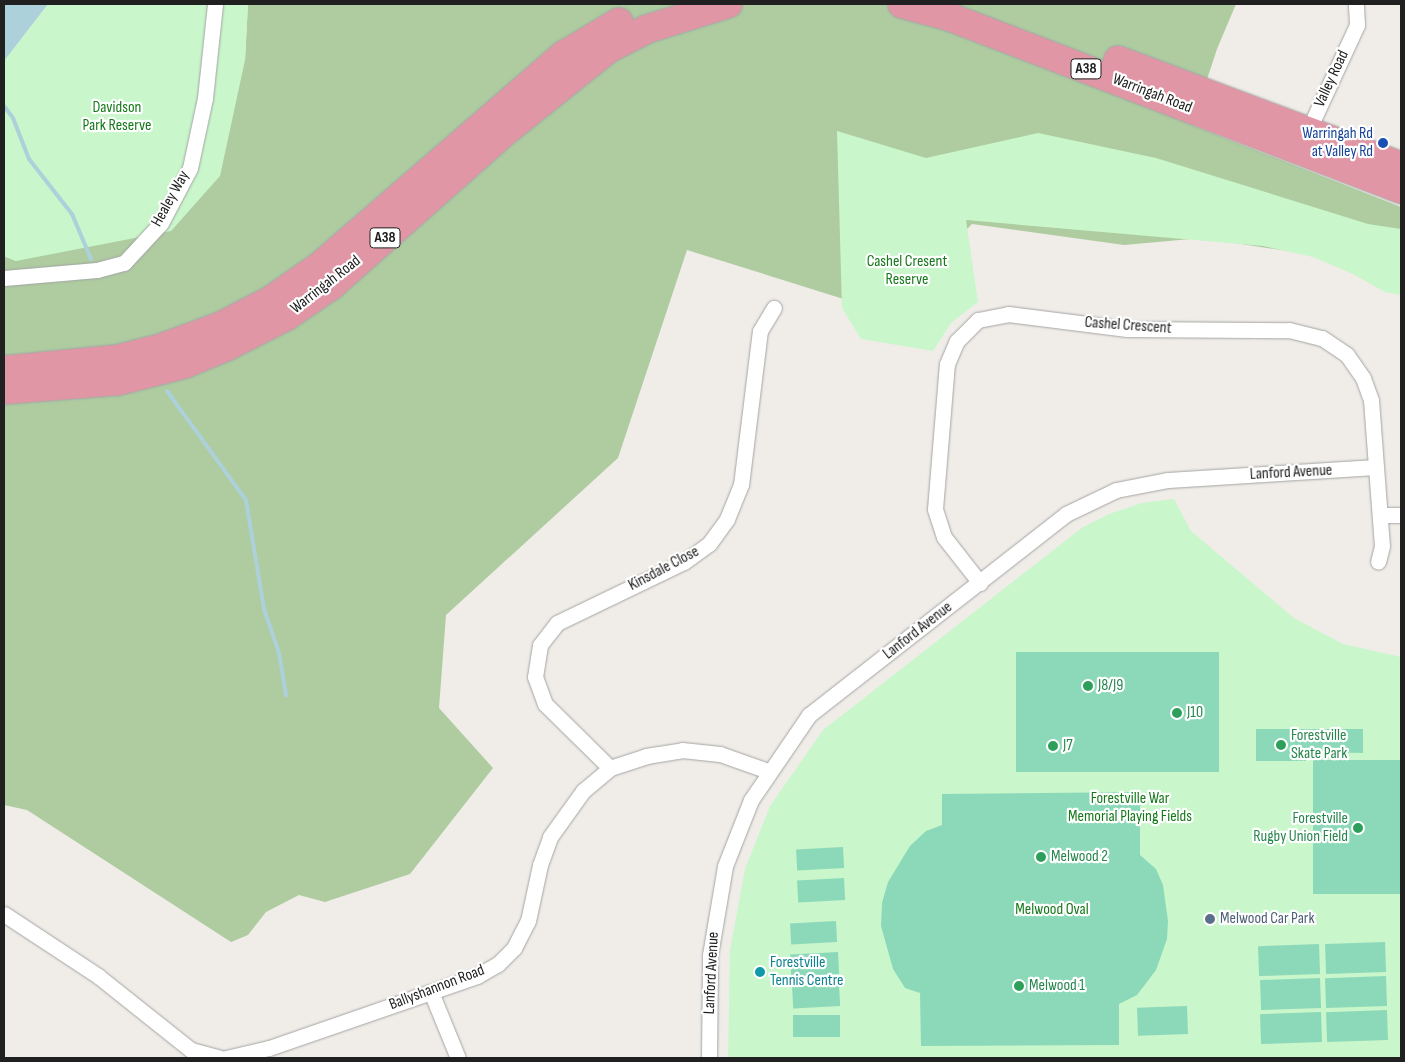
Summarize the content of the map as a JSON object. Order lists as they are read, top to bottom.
{
  "streets": {
    "highway": ["A38", "Warringah Road"],
    "street": [
      "Valley Road",
      "Healey Way",
      "Cashel Crescent",
      "Lanford Avenue",
      "Kinsdale Close",
      "Ballyshannon Road"
    ]
  },
  "crossings": [
    ["Valley Road", "Warringah Road"],
    ["Cashel Crescent", "Lanford Avenue"],
    ["Lanford Avenue", "Ballyshannon Road"],
    ["Kinsdale Close", "Ballyshannon Road"]
  ],
  "parks": [
    "Davidson Park Reserve",
    "Cashel Cresent Reserve",
    "Forestville War Memorial Playing Fields",
    "Melwood Oval"
  ],
  "places": [
    "Warringah Rd at Valley Rd",
    "J8/J9",
    "J10",
    "Forestville Skate Park",
    "J7",
    "Forestville Rugby Union Field",
    "Melwood 2",
    "Melwood Car Park",
    "Forestville Tennis Centre",
    "Melwood 1"
  ]
}
